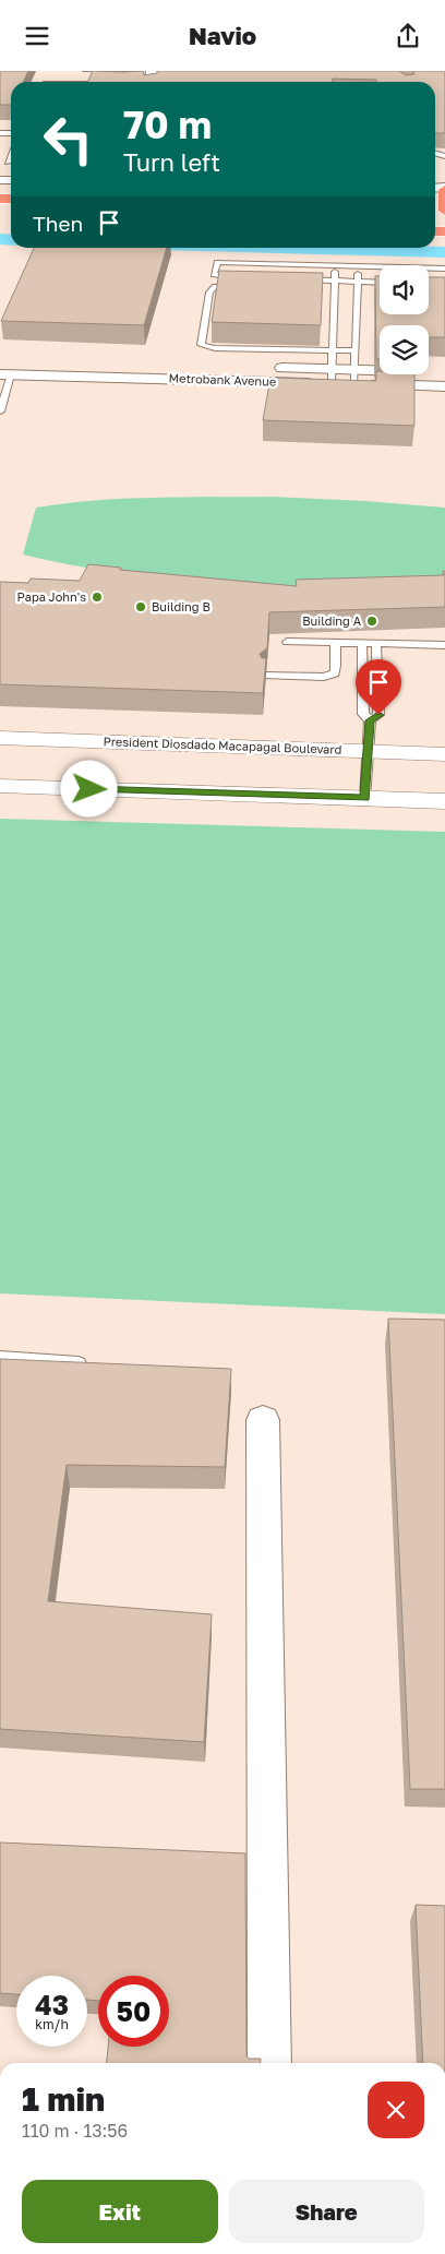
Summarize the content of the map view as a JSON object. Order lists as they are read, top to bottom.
{
  "streets": {
    "main road": ["President Diosdado Macapagal Boulevard"],
    "street": ["Metrobank Avenue"]
  },
  "places": ["Papa John's", "Building B", "Building A"],
  "page": {
    "header": "Navio",
    "turn": ["70 m", "Turn left"],
    "then": "Then",
    "speed": "43 km/h",
    "limit": "50",
    "heading": ["1 min", "110 m · 13:56"],
    "buttons": ["Exit", "Share"]
  }
}
